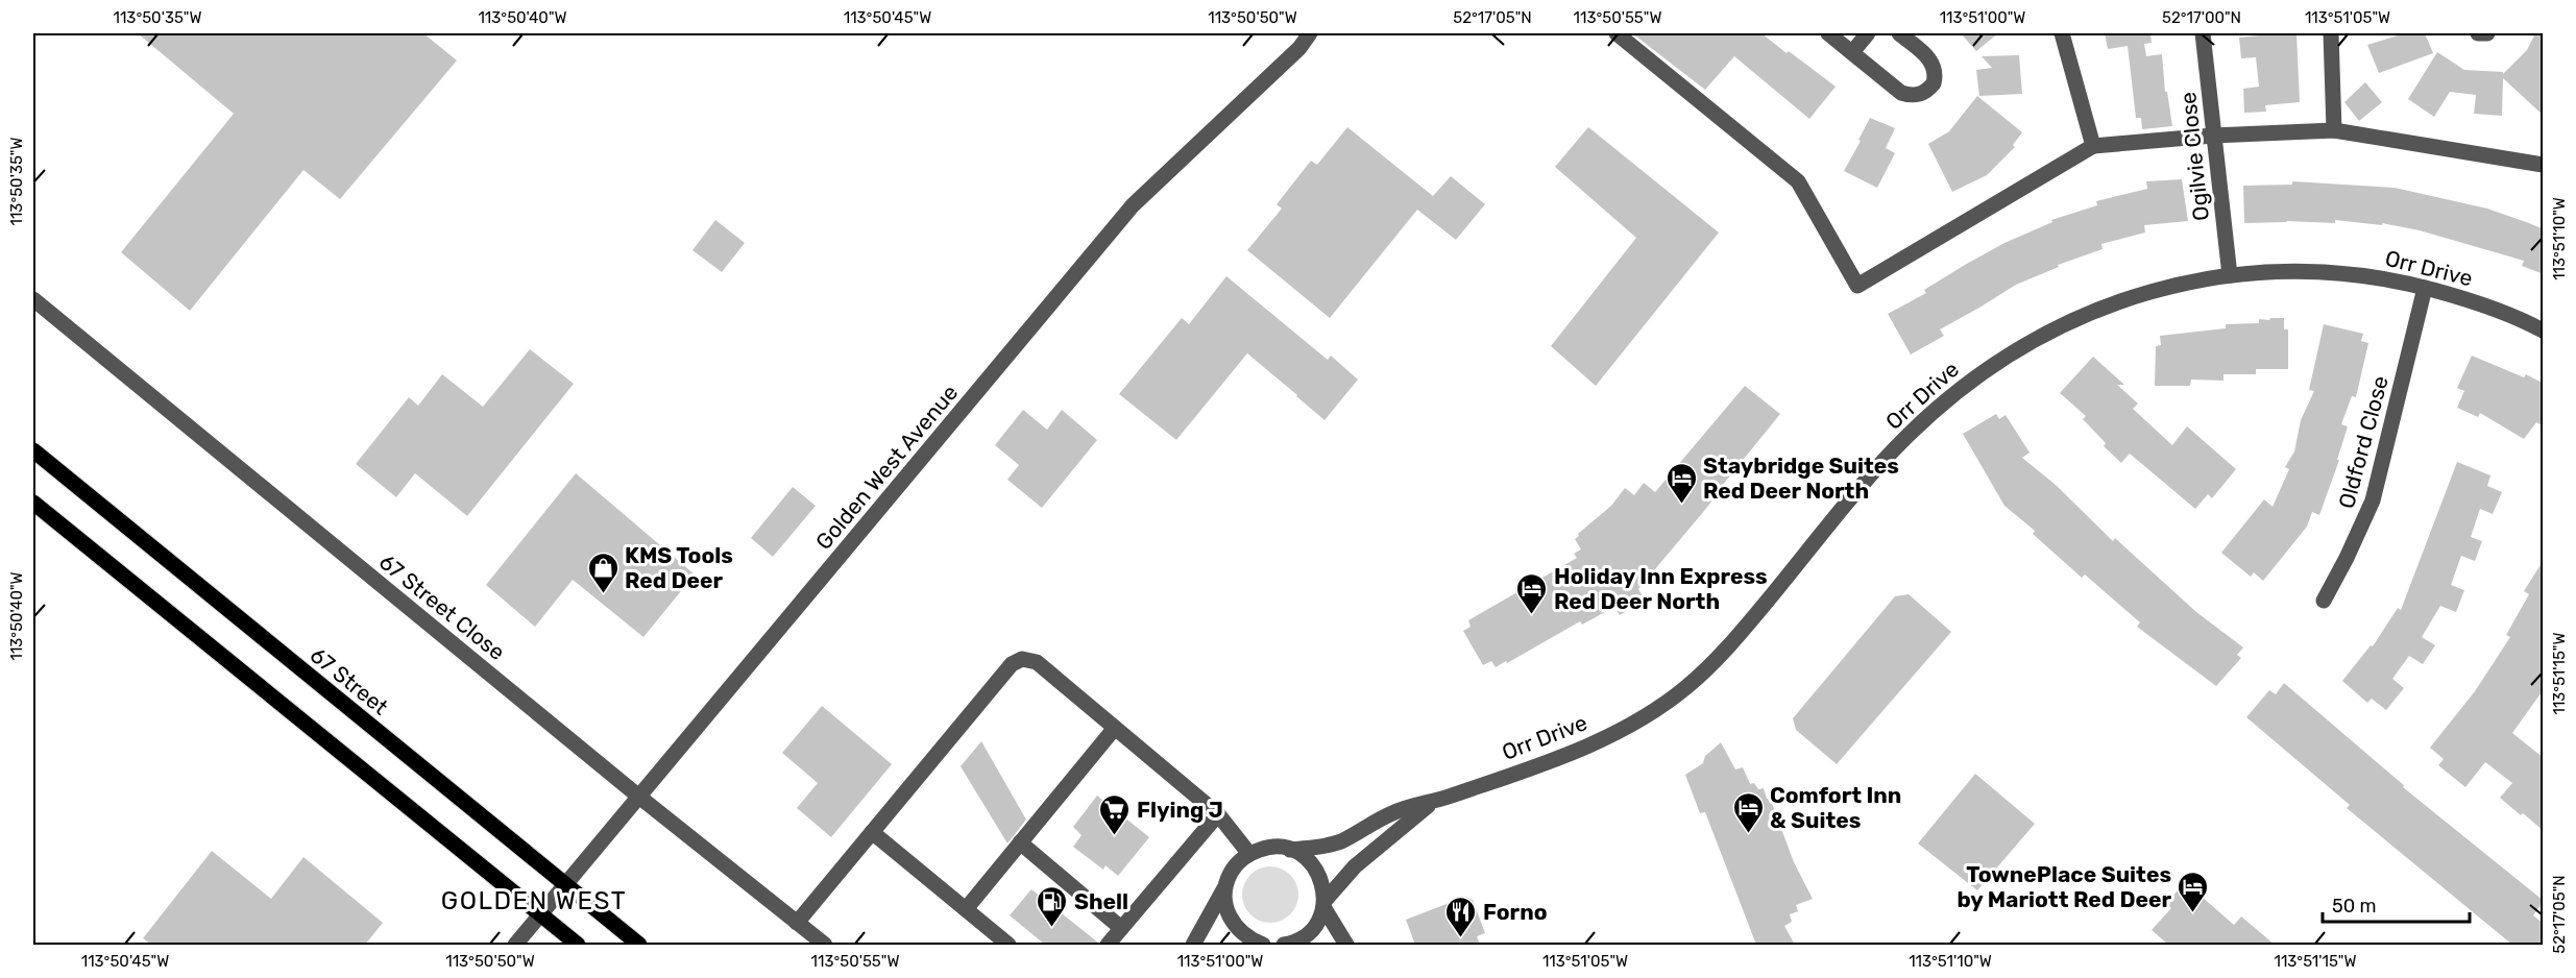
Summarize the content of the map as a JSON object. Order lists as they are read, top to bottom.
{
  "streets": {
    "main road": ["67 Street"],
    "street": [
      "Ogilvie Close",
      "Orr Drive",
      "Oldford Close",
      "Golden West Avenue",
      "67 Street Close"
    ]
  },
  "crossings": [
    ["Ogilvie Close", "Orr Drive"],
    ["Orr Drive", "Oldford Close"],
    ["Golden West Avenue", "67 Street Close"],
    ["Golden West Avenue", "67 Street"]
  ],
  "districts": ["GOLDEN WEST"],
  "places": {
    "hotel": [
      "Staybridge Suites Red Deer North",
      "Holiday Inn Express Red Deer North",
      "Comfort Inn & Suites",
      "TownePlace Suites by Mariott Red Deer"
    ],
    "shop": ["KMS Tools Red Deer"],
    "supermarket": ["Flying J"],
    "fuel station": ["Shell"],
    "restaurant": ["Forno"]
  },
  "scale_bar": "50 m",
  "coordinates": [
    "113°50'35\"W",
    "113°50'40\"W",
    "113°50'45\"W",
    "113°50'50\"W",
    "52°17'05\"N",
    "113°50'55\"W",
    "113°51'00\"W",
    "52°17'00\"N",
    "113°51'05\"W",
    "113°51'10\"W",
    "113°51'15\"W"
  ]
}
